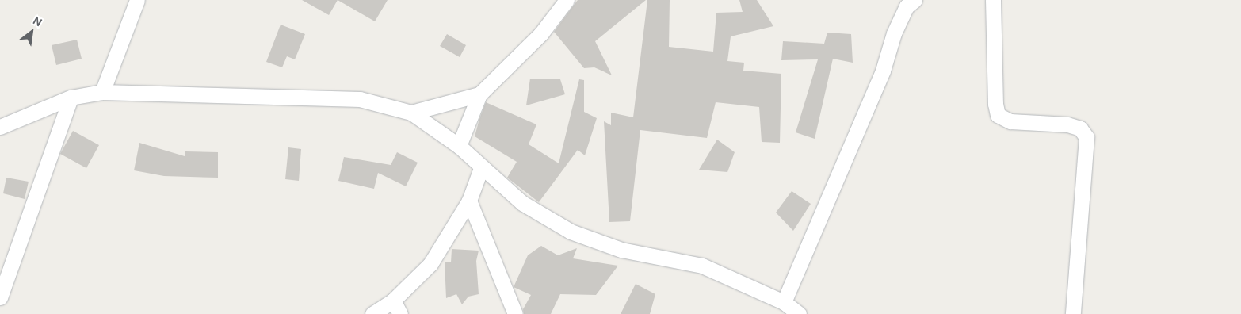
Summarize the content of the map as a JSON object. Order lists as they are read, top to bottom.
{
  "north": "top right"
}
